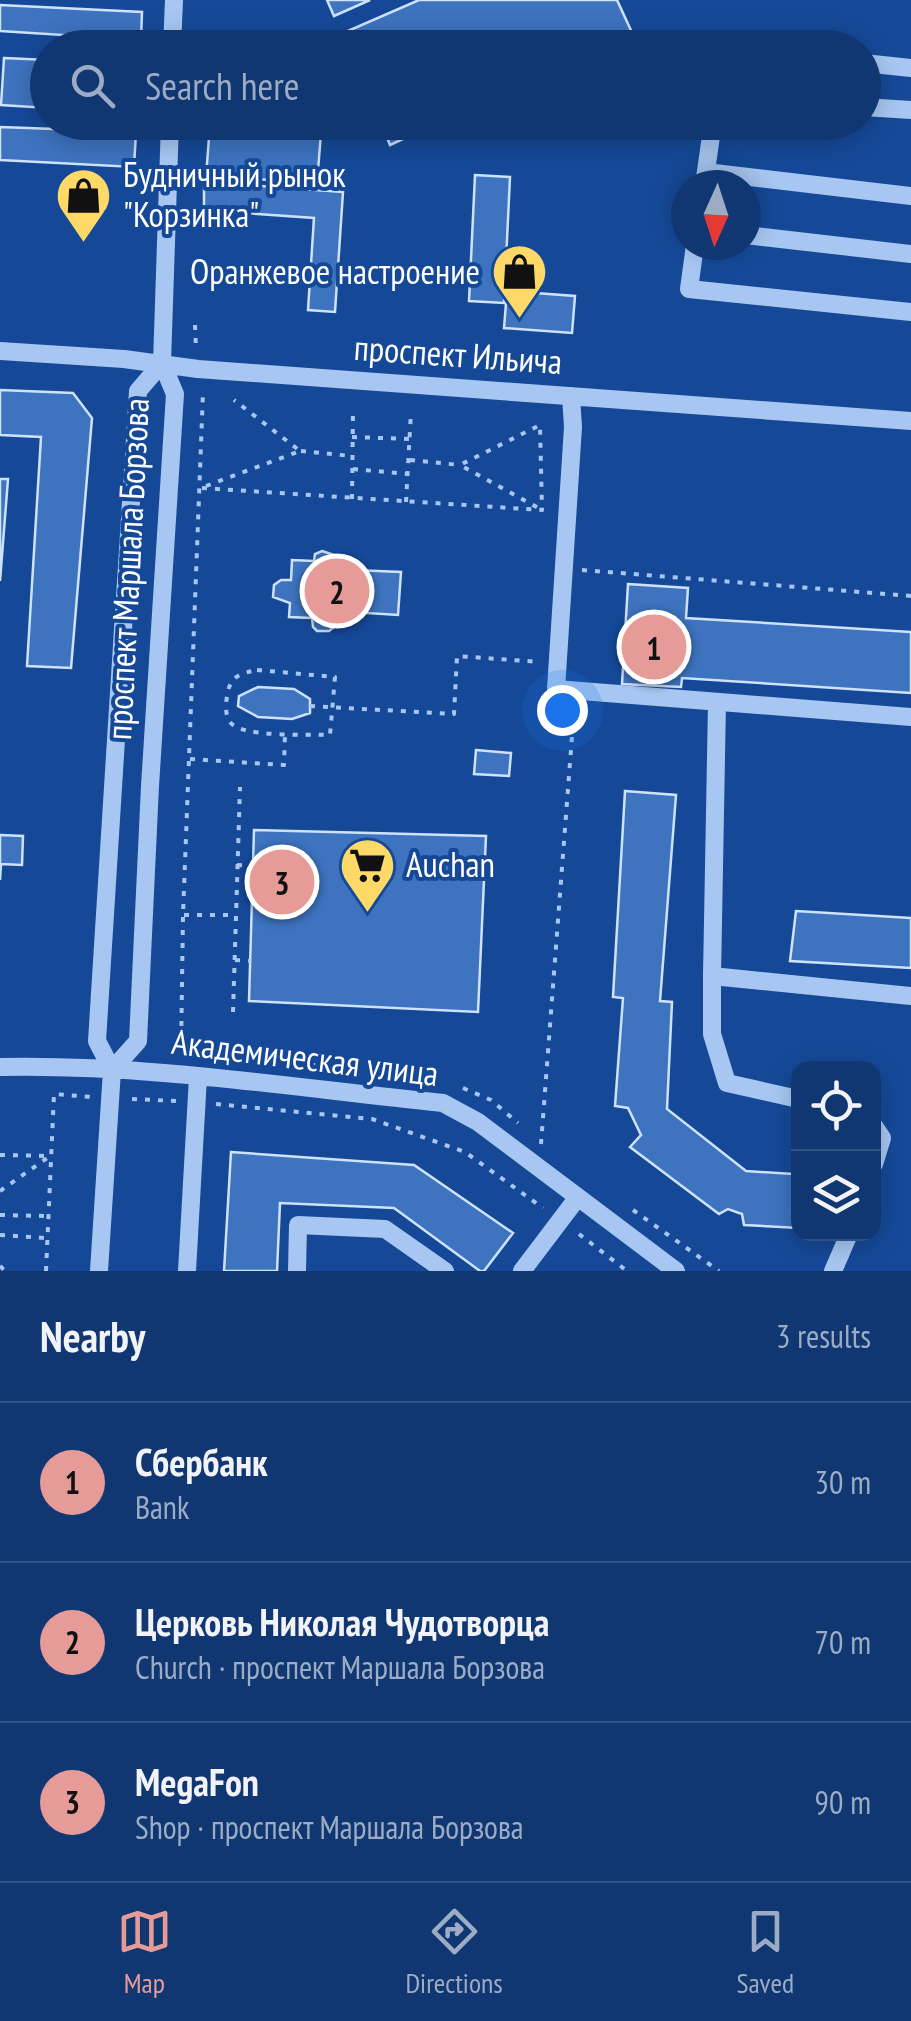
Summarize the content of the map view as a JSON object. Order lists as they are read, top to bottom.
{
  "streets": {
    "street": ["проспект Ильича", "проспект Маршала Борзова", "Академическая улица"]
  },
  "crossings": [
    ["проспект Ильича", "проспект Маршала Борзова"],
    ["проспект Маршала Борзова", "Академическая улица"]
  ],
  "places": {
    "shop": ["Будничный рынок \"Корзинка\"", "Оранжевое настроение"],
    "supermarket": ["Auchan"]
  },
  "north": "bottom",
  "page": {
    "search": "Search here",
    "pins": ["2", "1", "3"],
    "heading": ["Nearby", "3 results"],
    "list": [
      {
        "mark": "1",
        "name": "Сбербанк",
        "note": "Bank",
        "value": "30 m"
      },
      {
        "mark": "2",
        "name": "Церковь Николая Чудотворца",
        "note": "Church · проспект Маршала Борзова",
        "value": "70 m"
      },
      {
        "mark": "3",
        "name": "MegaFon",
        "note": "Shop · проспект Маршала Борзова",
        "value": "90 m"
      }
    ],
    "nav": ["Map", "Directions", "Saved"]
  }
}
